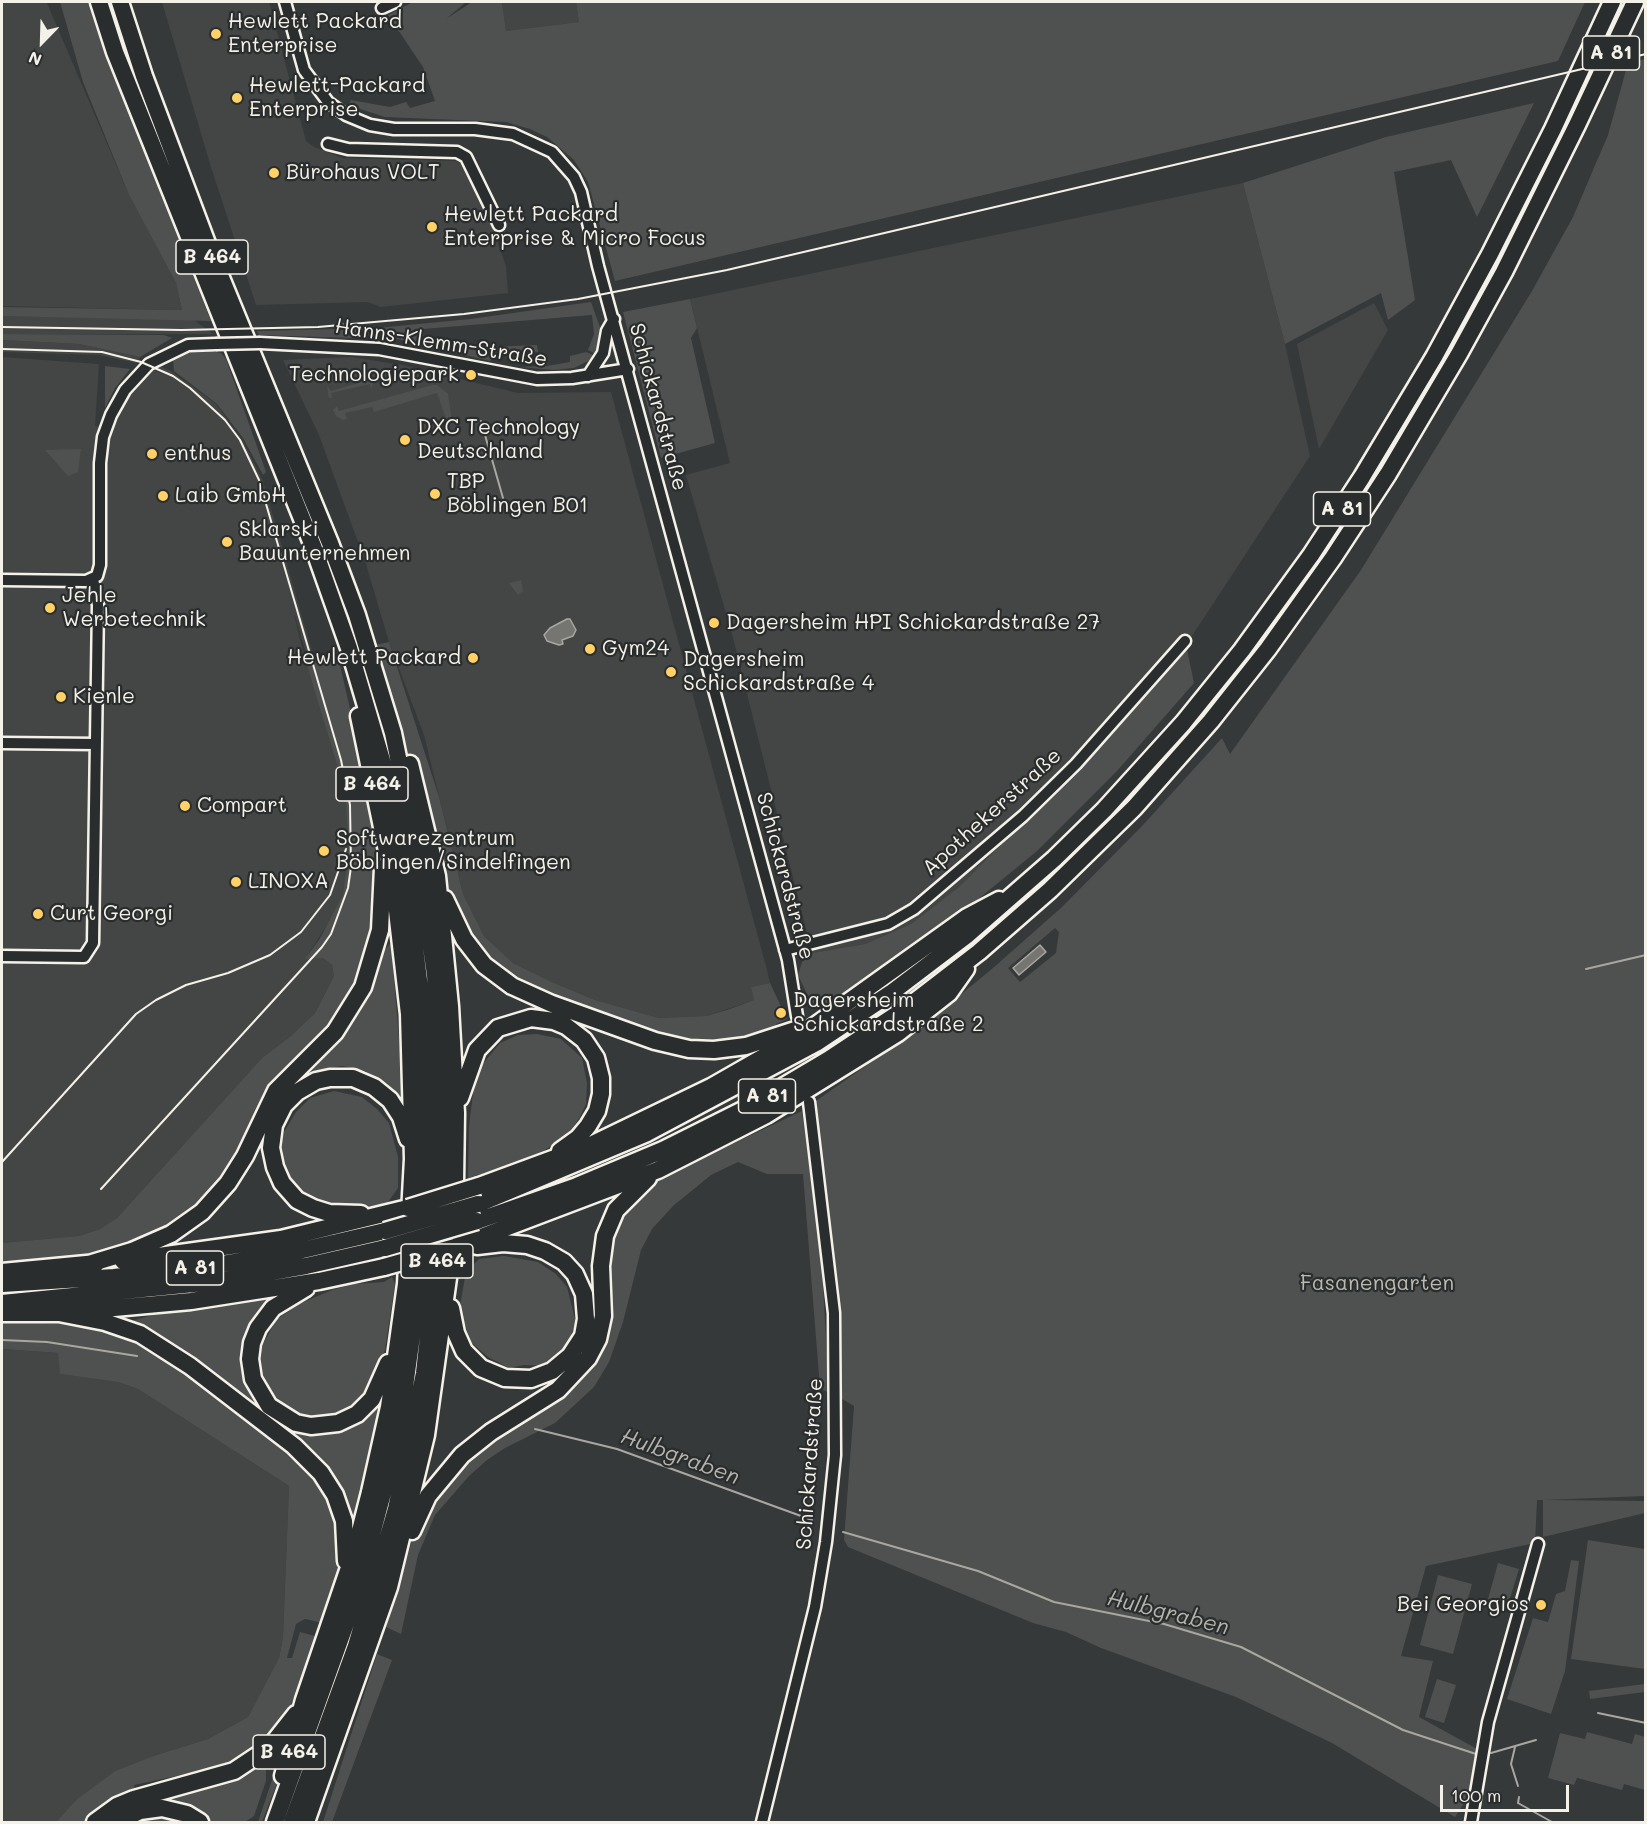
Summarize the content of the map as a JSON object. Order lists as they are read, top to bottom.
{
  "streets": {
    "highway": ["A 81", "B 464"],
    "street": ["Hanns-Klemm-Straße", "Schickardstraße", "Apothekerstraße"]
  },
  "crossings": [
    ["Hanns-Klemm-Straße", "Schickardstraße"],
    ["Schickardstraße", "Apothekerstraße"]
  ],
  "water": ["Hulbgraben"],
  "parks": ["Fasanengarten"],
  "places": [
    "Hewlett Packard Enterprise",
    "Hewlett-Packard Enterprise",
    "Bürohaus VOLT",
    "Hewlett Packard Enterprise & Micro Focus",
    "Technologiepark",
    "DXC Technology Deutschland",
    "enthus",
    "TBP Böblingen B01",
    "Laib GmbH",
    "Sklarski Bauunternehmen",
    "Jehle Werbetechnik",
    "Dagersheim HPI Schickardstraße 27",
    "Gym24",
    "Hewlett Packard",
    "Dagersheim Schickardstraße 4",
    "Kienle",
    "Compart",
    "Softwarezentrum Böblingen/Sindelfingen",
    "LINOXA",
    "Curt Georgi",
    "Dagersheim Schickardstraße 2",
    "Bei Georgios"
  ],
  "scale_bar": "100 m",
  "north": "bottom left"
}
